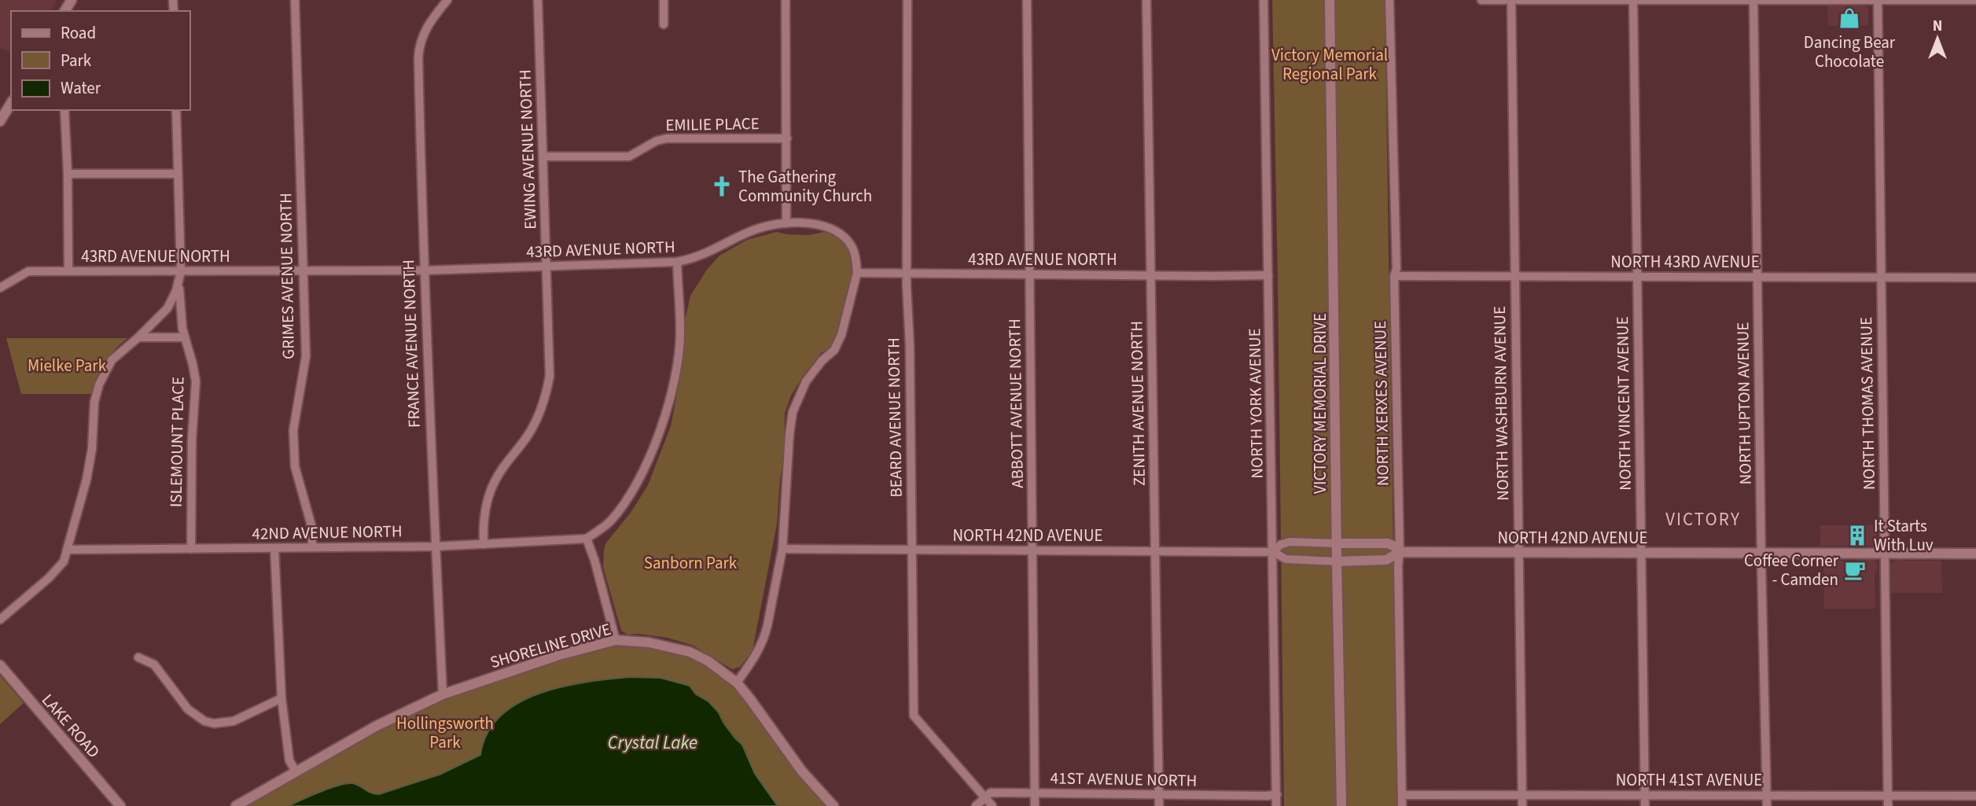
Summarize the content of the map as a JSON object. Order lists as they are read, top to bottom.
{
  "streets": {
    "street": [
      "EMILIE PLACE",
      "EWING AVENUE NORTH",
      "43RD AVENUE NORTH",
      "NORTH 43RD AVENUE",
      "GRIMES AVENUE NORTH",
      "FRANCE AVENUE NORTH",
      "ABBOTT AVENUE NORTH",
      "ZENITH AVENUE NORTH",
      "NORTH YORK AVENUE",
      "VICTORY MEMORIAL DRIVE",
      "NORTH XERXES AVENUE",
      "NORTH WASHBURN AVENUE",
      "NORTH VINCENT AVENUE",
      "NORTH UPTON AVENUE",
      "NORTH THOMAS AVENUE",
      "BEARD AVENUE NORTH",
      "ISLEMOUNT PLACE",
      "42ND AVENUE NORTH",
      "NORTH 42ND AVENUE",
      "SHORELINE DRIVE",
      "LAKE ROAD",
      "41ST AVENUE NORTH",
      "NORTH 41ST AVENUE"
    ]
  },
  "crossings": [
    ["EMILIE PLACE", "EWING AVENUE NORTH"],
    ["EWING AVENUE NORTH", "43RD AVENUE NORTH"],
    ["EWING AVENUE NORTH", "42ND AVENUE NORTH"],
    ["43RD AVENUE NORTH", "GRIMES AVENUE NORTH"],
    ["43RD AVENUE NORTH", "FRANCE AVENUE NORTH"],
    ["43RD AVENUE NORTH", "ABBOTT AVENUE NORTH"],
    ["43RD AVENUE NORTH", "ZENITH AVENUE NORTH"],
    ["43RD AVENUE NORTH", "NORTH YORK AVENUE"],
    ["43RD AVENUE NORTH", "BEARD AVENUE NORTH"],
    ["43RD AVENUE NORTH", "ISLEMOUNT PLACE"],
    ["NORTH 43RD AVENUE", "NORTH XERXES AVENUE"],
    ["NORTH 43RD AVENUE", "NORTH WASHBURN AVENUE"],
    ["NORTH 43RD AVENUE", "NORTH VINCENT AVENUE"],
    ["NORTH 43RD AVENUE", "NORTH UPTON AVENUE"],
    ["NORTH 43RD AVENUE", "NORTH THOMAS AVENUE"],
    ["GRIMES AVENUE NORTH", "42ND AVENUE NORTH"],
    ["FRANCE AVENUE NORTH", "42ND AVENUE NORTH"],
    ["FRANCE AVENUE NORTH", "SHORELINE DRIVE"],
    ["ABBOTT AVENUE NORTH", "NORTH 42ND AVENUE"],
    ["ABBOTT AVENUE NORTH", "41ST AVENUE NORTH"],
    ["ZENITH AVENUE NORTH", "NORTH 42ND AVENUE"],
    ["ZENITH AVENUE NORTH", "41ST AVENUE NORTH"],
    ["NORTH YORK AVENUE", "NORTH 42ND AVENUE"],
    ["NORTH YORK AVENUE", "41ST AVENUE NORTH"],
    ["VICTORY MEMORIAL DRIVE", "NORTH 42ND AVENUE"],
    ["NORTH XERXES AVENUE", "NORTH 42ND AVENUE"],
    ["NORTH XERXES AVENUE", "NORTH 41ST AVENUE"],
    ["NORTH WASHBURN AVENUE", "NORTH 42ND AVENUE"],
    ["NORTH WASHBURN AVENUE", "NORTH 41ST AVENUE"],
    ["NORTH VINCENT AVENUE", "NORTH 42ND AVENUE"],
    ["NORTH VINCENT AVENUE", "NORTH 41ST AVENUE"],
    ["NORTH UPTON AVENUE", "NORTH 42ND AVENUE"],
    ["NORTH UPTON AVENUE", "NORTH 41ST AVENUE"],
    ["NORTH THOMAS AVENUE", "NORTH 42ND AVENUE"],
    ["NORTH THOMAS AVENUE", "NORTH 41ST AVENUE"],
    ["BEARD AVENUE NORTH", "NORTH 42ND AVENUE"],
    ["BEARD AVENUE NORTH", "41ST AVENUE NORTH"],
    ["ISLEMOUNT PLACE", "42ND AVENUE NORTH"]
  ],
  "districts": ["VICTORY"],
  "water": ["Crystal Lake"],
  "parks": [
    "Victory Memorial Regional Park",
    "Mielke Park",
    "Sanborn Park",
    "Hollingsworth Park"
  ],
  "places": {
    "shop": ["Dancing Bear Chocolate"],
    "church": ["The Gathering Community Church"],
    "building": ["It Starts With Luv"],
    "cafe": ["Coffee Corner - Camden"]
  },
  "legend": ["Road", "Park", "Water"],
  "north": "top"
}
